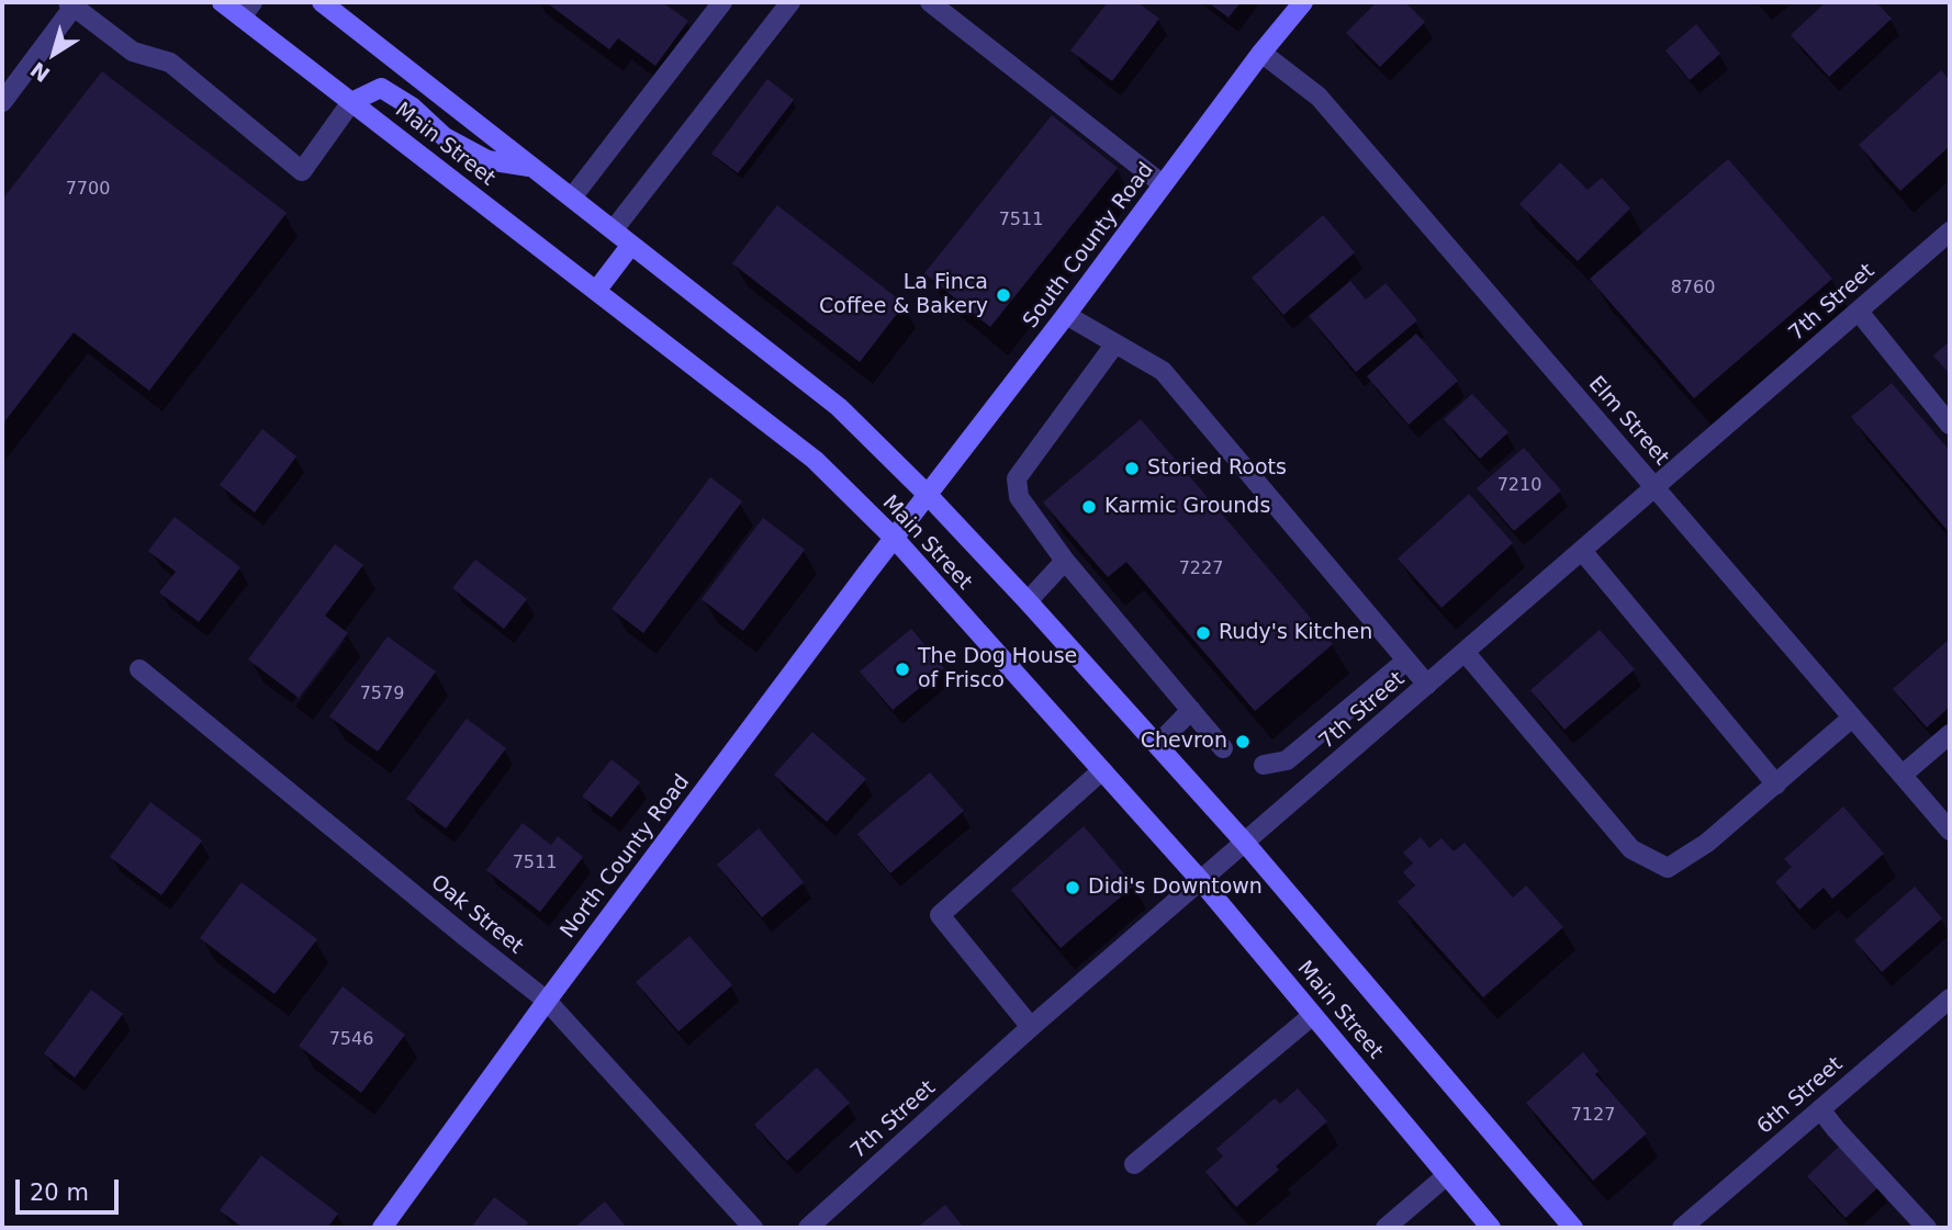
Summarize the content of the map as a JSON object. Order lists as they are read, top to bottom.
{
  "streets": {
    "main road": ["Main Street", "South County Road", "North County Road"],
    "street": [
      "7th Street",
      "Elm Street",
      "Oak Street",
      "6th Street"
    ]
  },
  "crossings": [
    ["Main Street", "South County Road"],
    ["Main Street", "7th Street"],
    ["Main Street", "North County Road"],
    ["South County Road", "Elm Street"],
    ["South County Road", "North County Road"],
    ["7th Street", "Elm Street"],
    ["North County Road", "Oak Street"]
  ],
  "places": [
    "La Finca Coffee & Bakery",
    "Storied Roots",
    "Karmic Grounds",
    "Rudy's Kitchen",
    "The Dog House of Frisco",
    "Chevron",
    "Didi's Downtown"
  ],
  "house_numbers": [
    "7700",
    "7511",
    "8760",
    "7210",
    "7227",
    "7579",
    "7511",
    "7546",
    "7127"
  ],
  "scale_bar": "20 m",
  "north": "bottom left"
}
